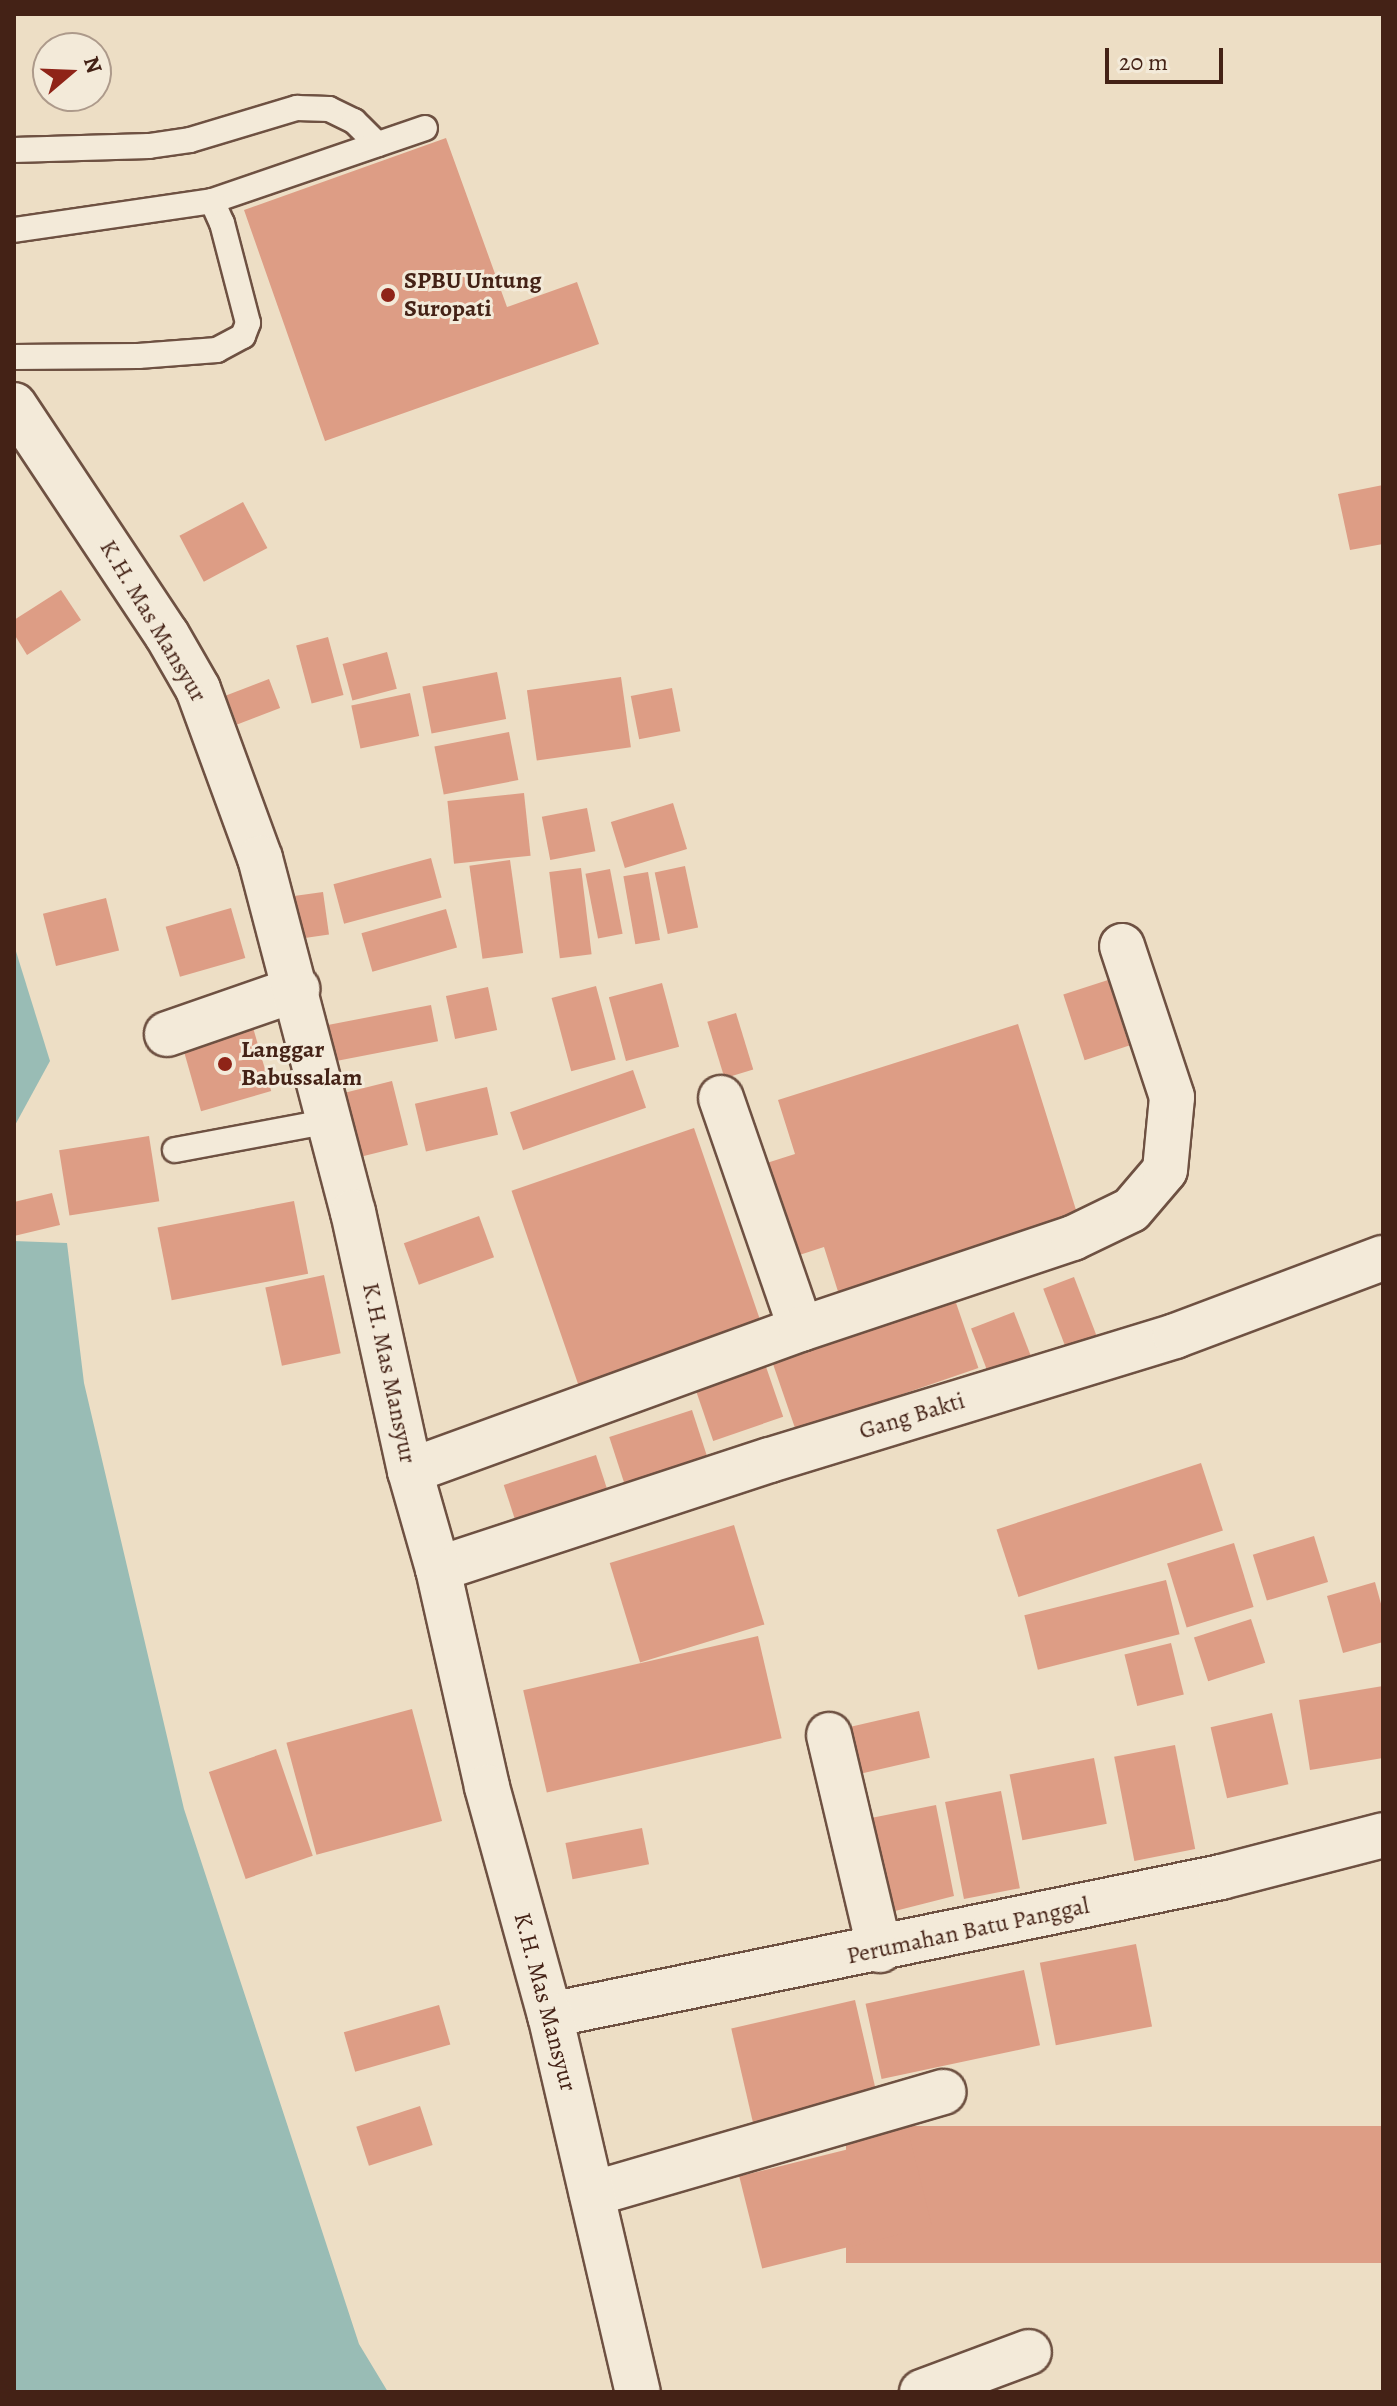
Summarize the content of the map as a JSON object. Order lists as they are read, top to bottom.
{
  "streets": {
    "street": ["K.H. Mas Mansyur", "Gang Bakti", "Perumahan Batu Panggal"]
  },
  "crossings": [
    ["K.H. Mas Mansyur", "Gang Bakti"],
    ["K.H. Mas Mansyur", "Perumahan Batu Panggal"]
  ],
  "places": ["SPBU Untung Suropati", "Langgar Babussalam"],
  "scale_bar": "20 m",
  "north": "right"
}
